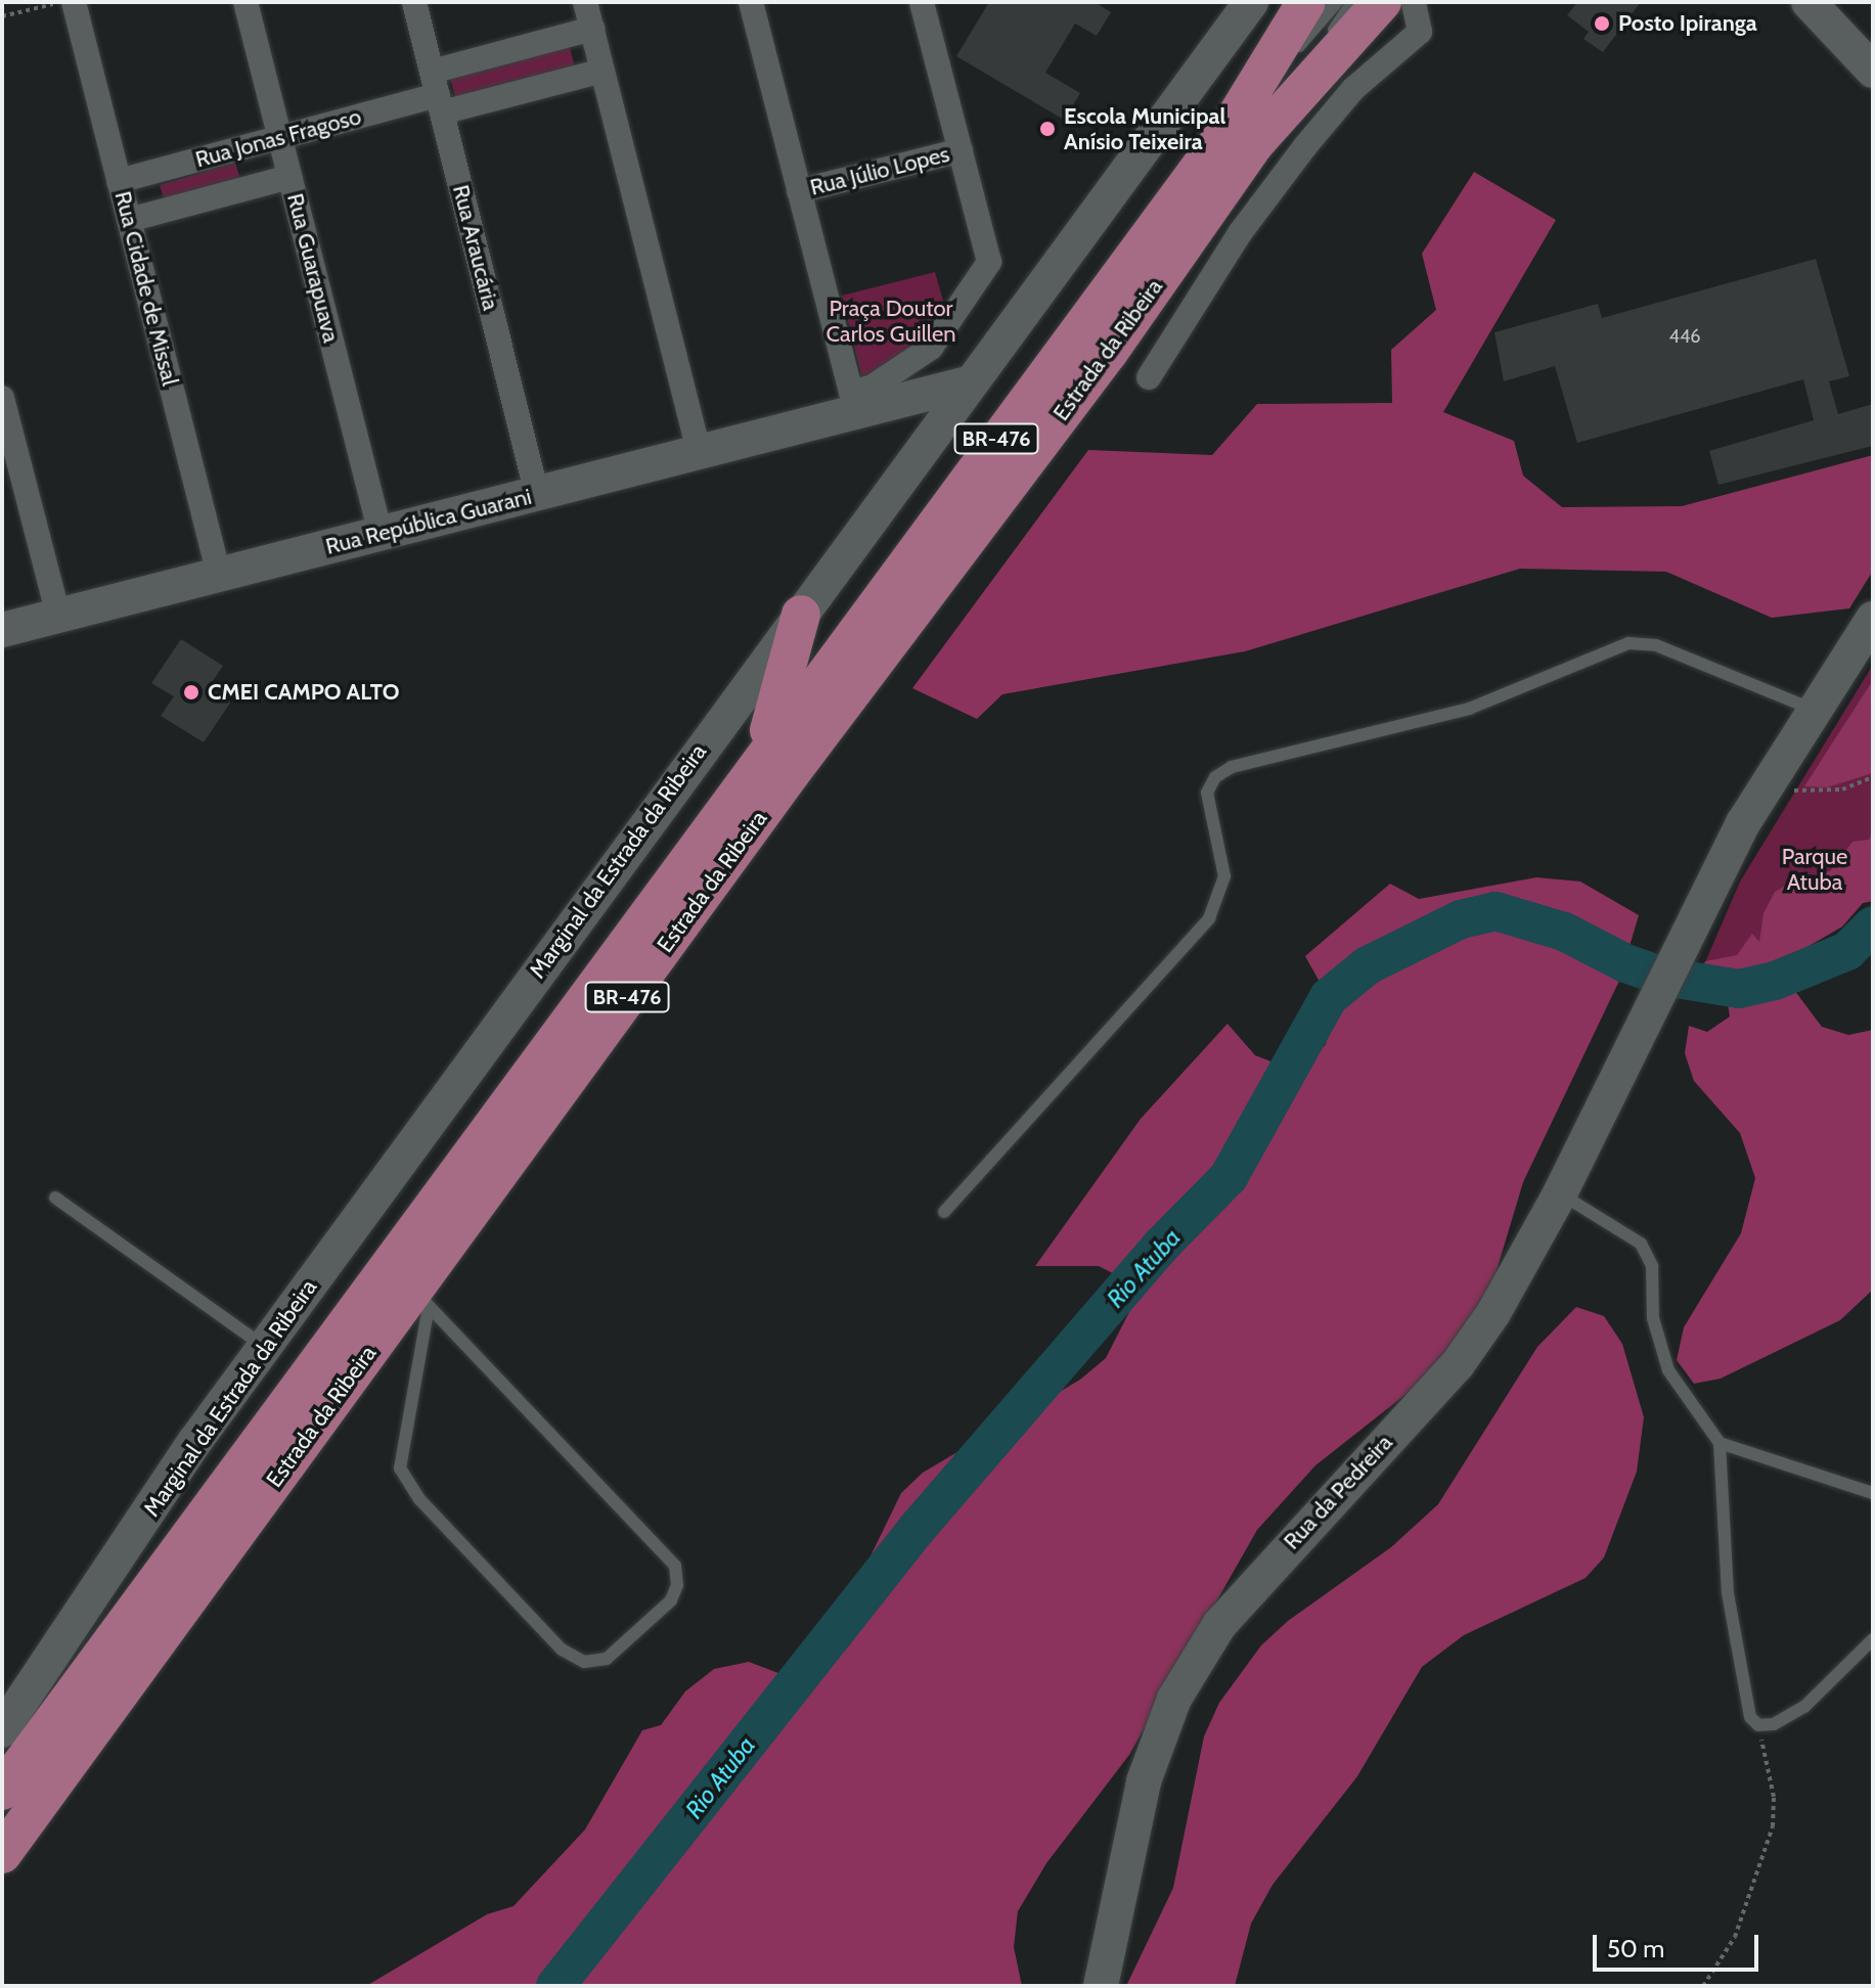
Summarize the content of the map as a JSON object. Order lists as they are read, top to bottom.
{
  "streets": {
    "main road": [
      "Estrada da Ribeira",
      "BR-476",
      "Rua República Guarani",
      "Marginal da Estrada da Ribeira",
      "Rua da Pedreira"
    ],
    "street": [
      "Rua Jonas Fragoso",
      "Rua Júlio Lopes",
      "Rua Araucária",
      "Rua Guarapuava",
      "Rua Cidade de Missal"
    ]
  },
  "crossings": [
    ["Rua Jonas Fragoso", "Rua Araucária"],
    ["Rua Jonas Fragoso", "Rua Guarapuava"],
    ["Rua Jonas Fragoso", "Rua Cidade de Missal"],
    ["Rua Araucária", "Rua República Guarani"],
    ["Rua Guarapuava", "Rua República Guarani"],
    ["Rua Cidade de Missal", "Rua República Guarani"],
    ["Rua República Guarani", "Marginal da Estrada da Ribeira"]
  ],
  "water": ["Rio Atuba"],
  "parks": ["Praça Doutor Carlos Guillen", "Parque Atuba"],
  "places": ["Posto Ipiranga", "Escola Municipal Anísio Teixeira", "CMEI CAMPO ALTO"],
  "house_numbers": ["446"],
  "scale_bar": "50 m"
}
